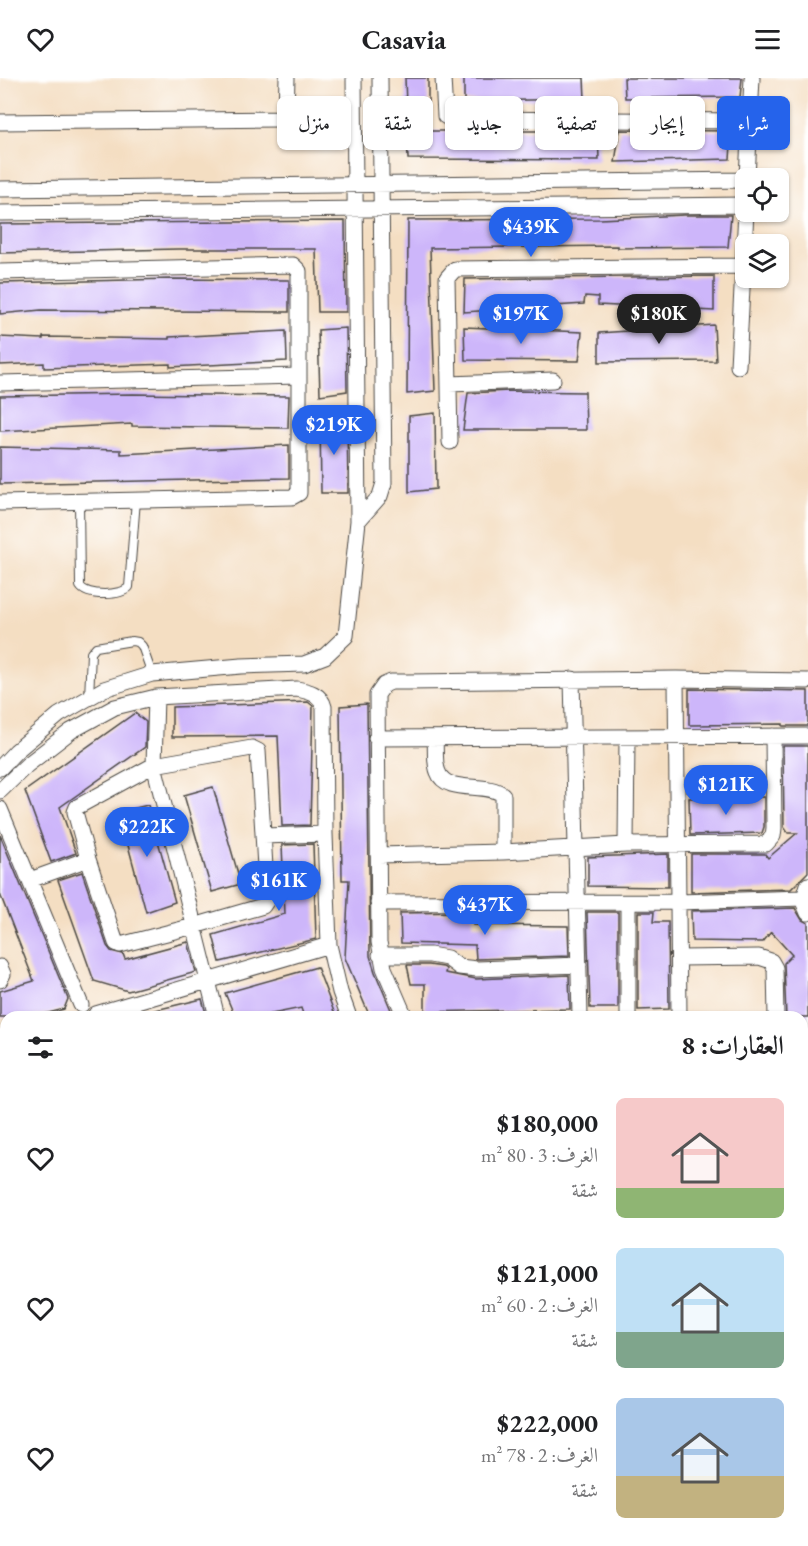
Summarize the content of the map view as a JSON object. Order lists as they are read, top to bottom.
{
  "page": {
    "header": "Casavia",
    "chip": [
      "شراء",
      "إيجار",
      "تصفية",
      "جديد",
      "شقة",
      "منزل"
    ],
    "price": [
      "$439K",
      "$197K",
      "$180K",
      "$219K",
      "$121K",
      "$222K",
      "$161K",
      "$437K"
    ],
    "heading": "العقارات: 8",
    "list": [
      {
        "name": "$180,000",
        "note": "الغرف: 3 · 80 m² · شقة"
      },
      {
        "name": "$121,000",
        "note": "الغرف: 2 · 60 m² · شقة"
      },
      {
        "name": "$222,000",
        "note": "الغرف: 2 · 78 m² · شقة"
      }
    ]
  }
}
